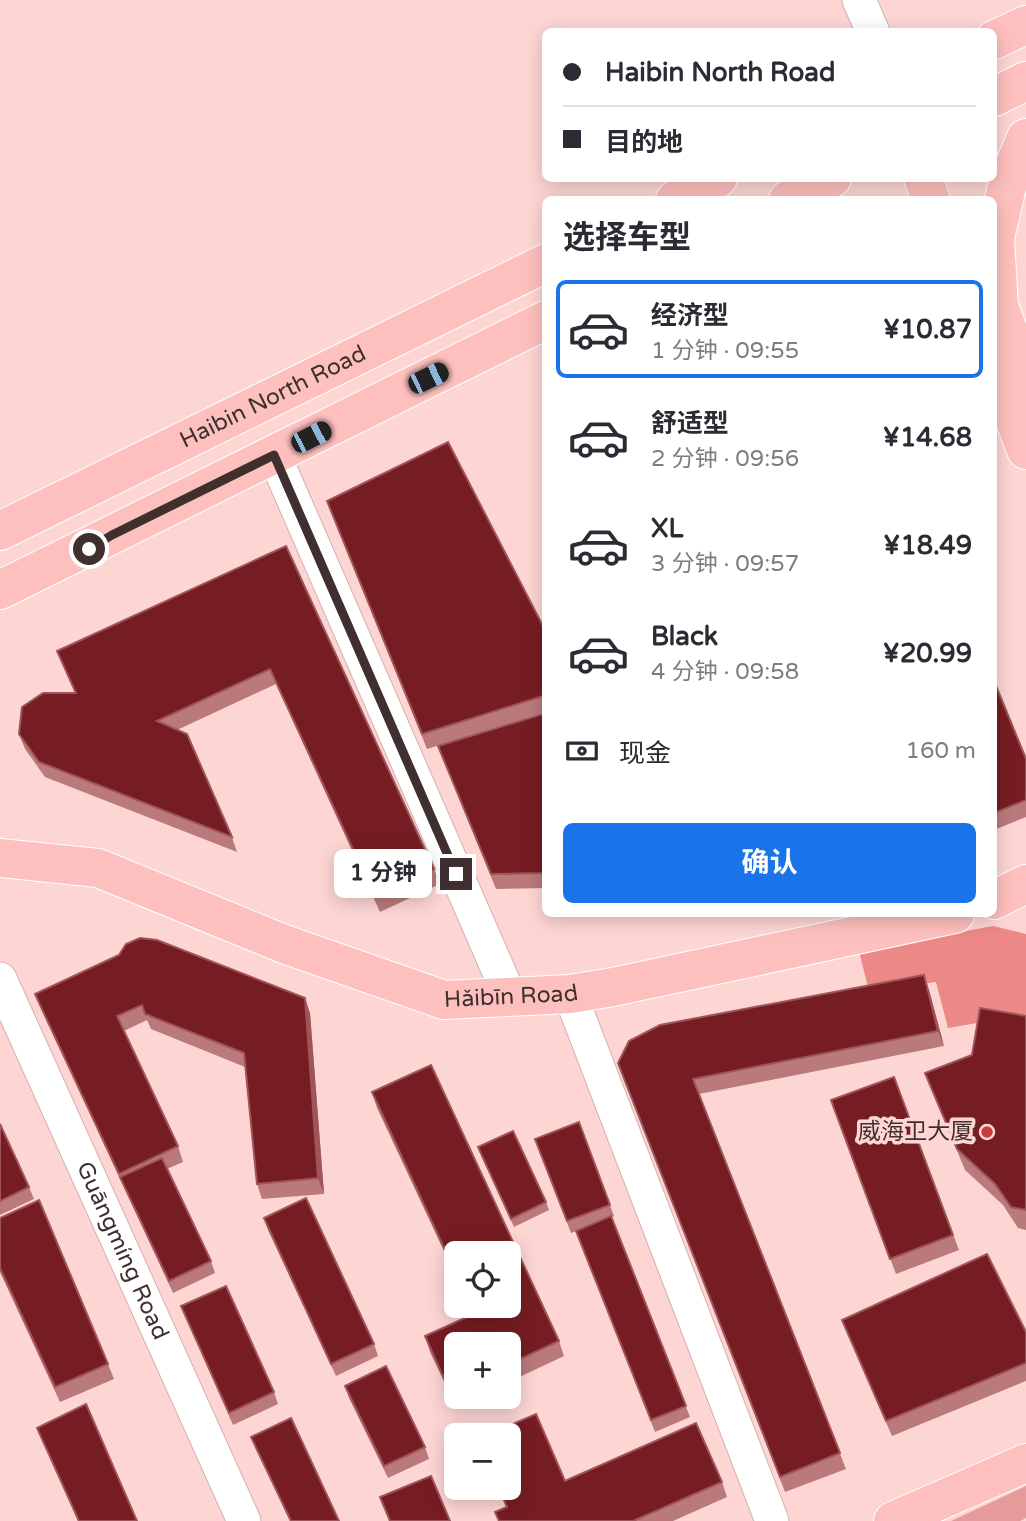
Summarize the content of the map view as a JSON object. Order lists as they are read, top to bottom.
{
  "streets": {
    "main road": ["Haibin North Road", "Hǎibīn Road"],
    "street": ["Guāngmíng Road"]
  },
  "places": ["威海卫大厦"],
  "page": {
    "banner": ["Haibin North Road", "目的地"],
    "heading": "选择车型",
    "list": [
      {
        "name": "经济型",
        "note": "1 分钟 · 09:55",
        "value": "¥10.87"
      },
      {
        "name": "舒适型",
        "note": "2 分钟 · 09:56",
        "value": "¥14.68"
      },
      {
        "name": "XL",
        "note": "3 分钟 · 09:57",
        "value": "¥18.49"
      },
      {
        "name": "Black",
        "note": "4 分钟 · 09:58",
        "value": "¥20.99"
      }
    ],
    "pay": ["现金", "160 m"],
    "buttons": "确认",
    "bubble": "1 分钟",
    "map_buttons": ["+", "−"]
  }
}
